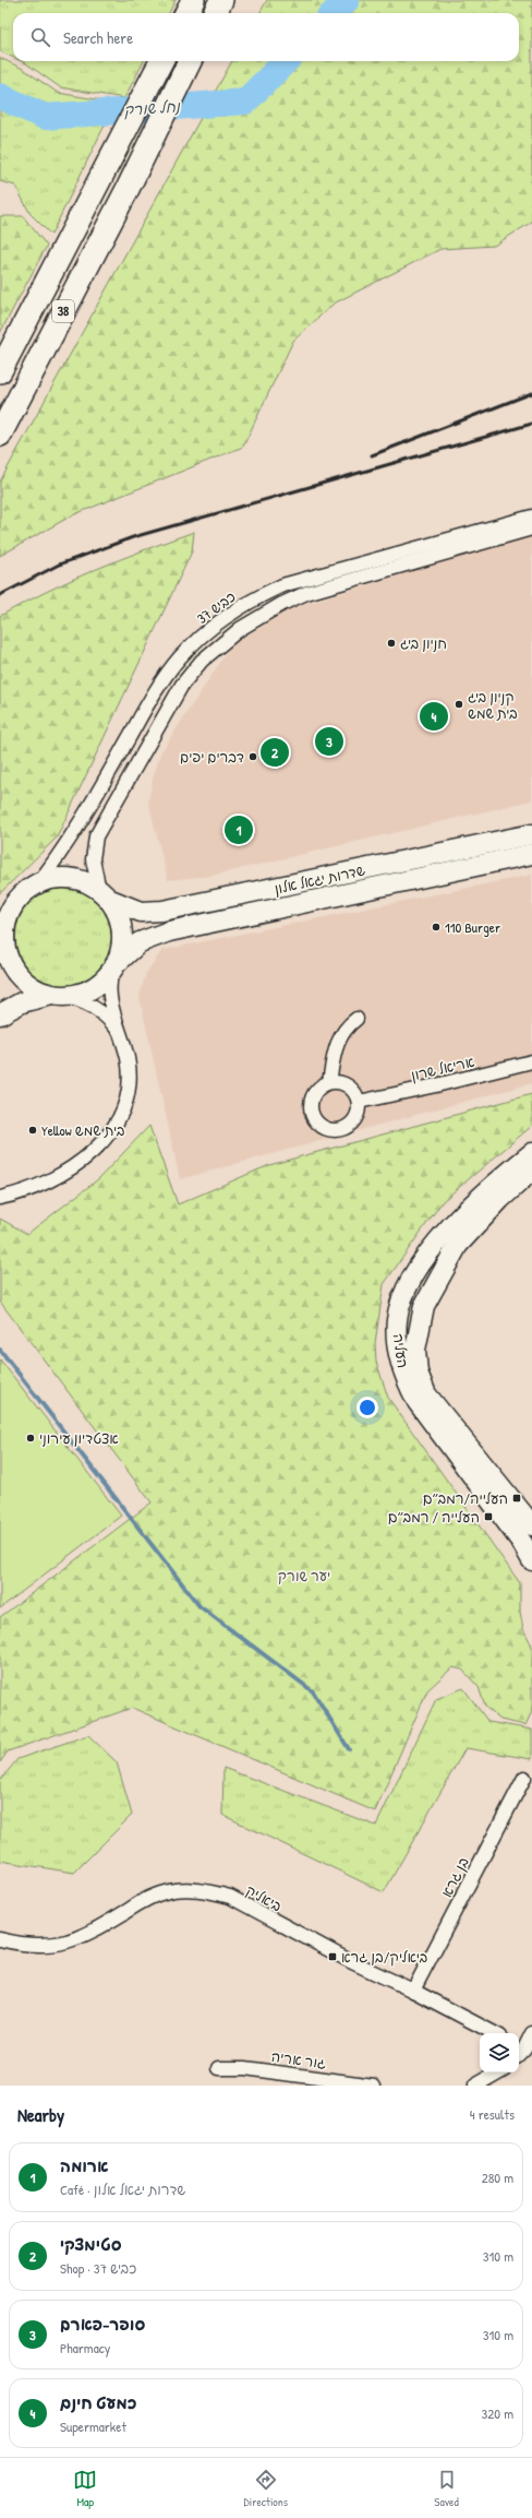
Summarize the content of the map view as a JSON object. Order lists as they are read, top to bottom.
{
  "streets": {
    "highway": ["38"],
    "main road": ["שדרות יגאל אלון", "העליה"],
    "street": [
      "כביש 37",
      "אריאל שרון",
      "בן גרא",
      "ביאליק",
      "גור אריה"
    ]
  },
  "crossings": [
    ["כביש 37", "שדרות יגאל אלון"],
    ["בן גרא", "ביאליק"]
  ],
  "water": ["נחל שורק"],
  "parks": ["יער שורק"],
  "places": {
    "other": [
      "חניון ביג",
      "קניון ביג בית שמש",
      "דברים יפים",
      "110 Burger",
      "Yellow בית שמש",
      "אצטדיון עירוני"
    ],
    "transit": ["העלייה/רמב״ם", "העלייה / רמב״ם", "ביאליק/בן גרא"]
  },
  "page": {
    "search": "Search here",
    "pins": [
      "4",
      "3",
      "2",
      "1"
    ],
    "heading": ["Nearby", "4 results"],
    "list": [
      {
        "mark": "1",
        "name": "ארומה",
        "note": "Café · שדרות יגאל אלון",
        "value": "280 m"
      },
      {
        "mark": "2",
        "name": "סטימצקי",
        "note": "Shop · כביש 37",
        "value": "310 m"
      },
      {
        "mark": "3",
        "name": "סופר-פארם",
        "note": "Pharmacy",
        "value": "310 m"
      },
      {
        "mark": "4",
        "name": "כמעט חינם",
        "note": "Supermarket",
        "value": "320 m"
      }
    ],
    "nav": ["Map", "Directions", "Saved"]
  }
}
